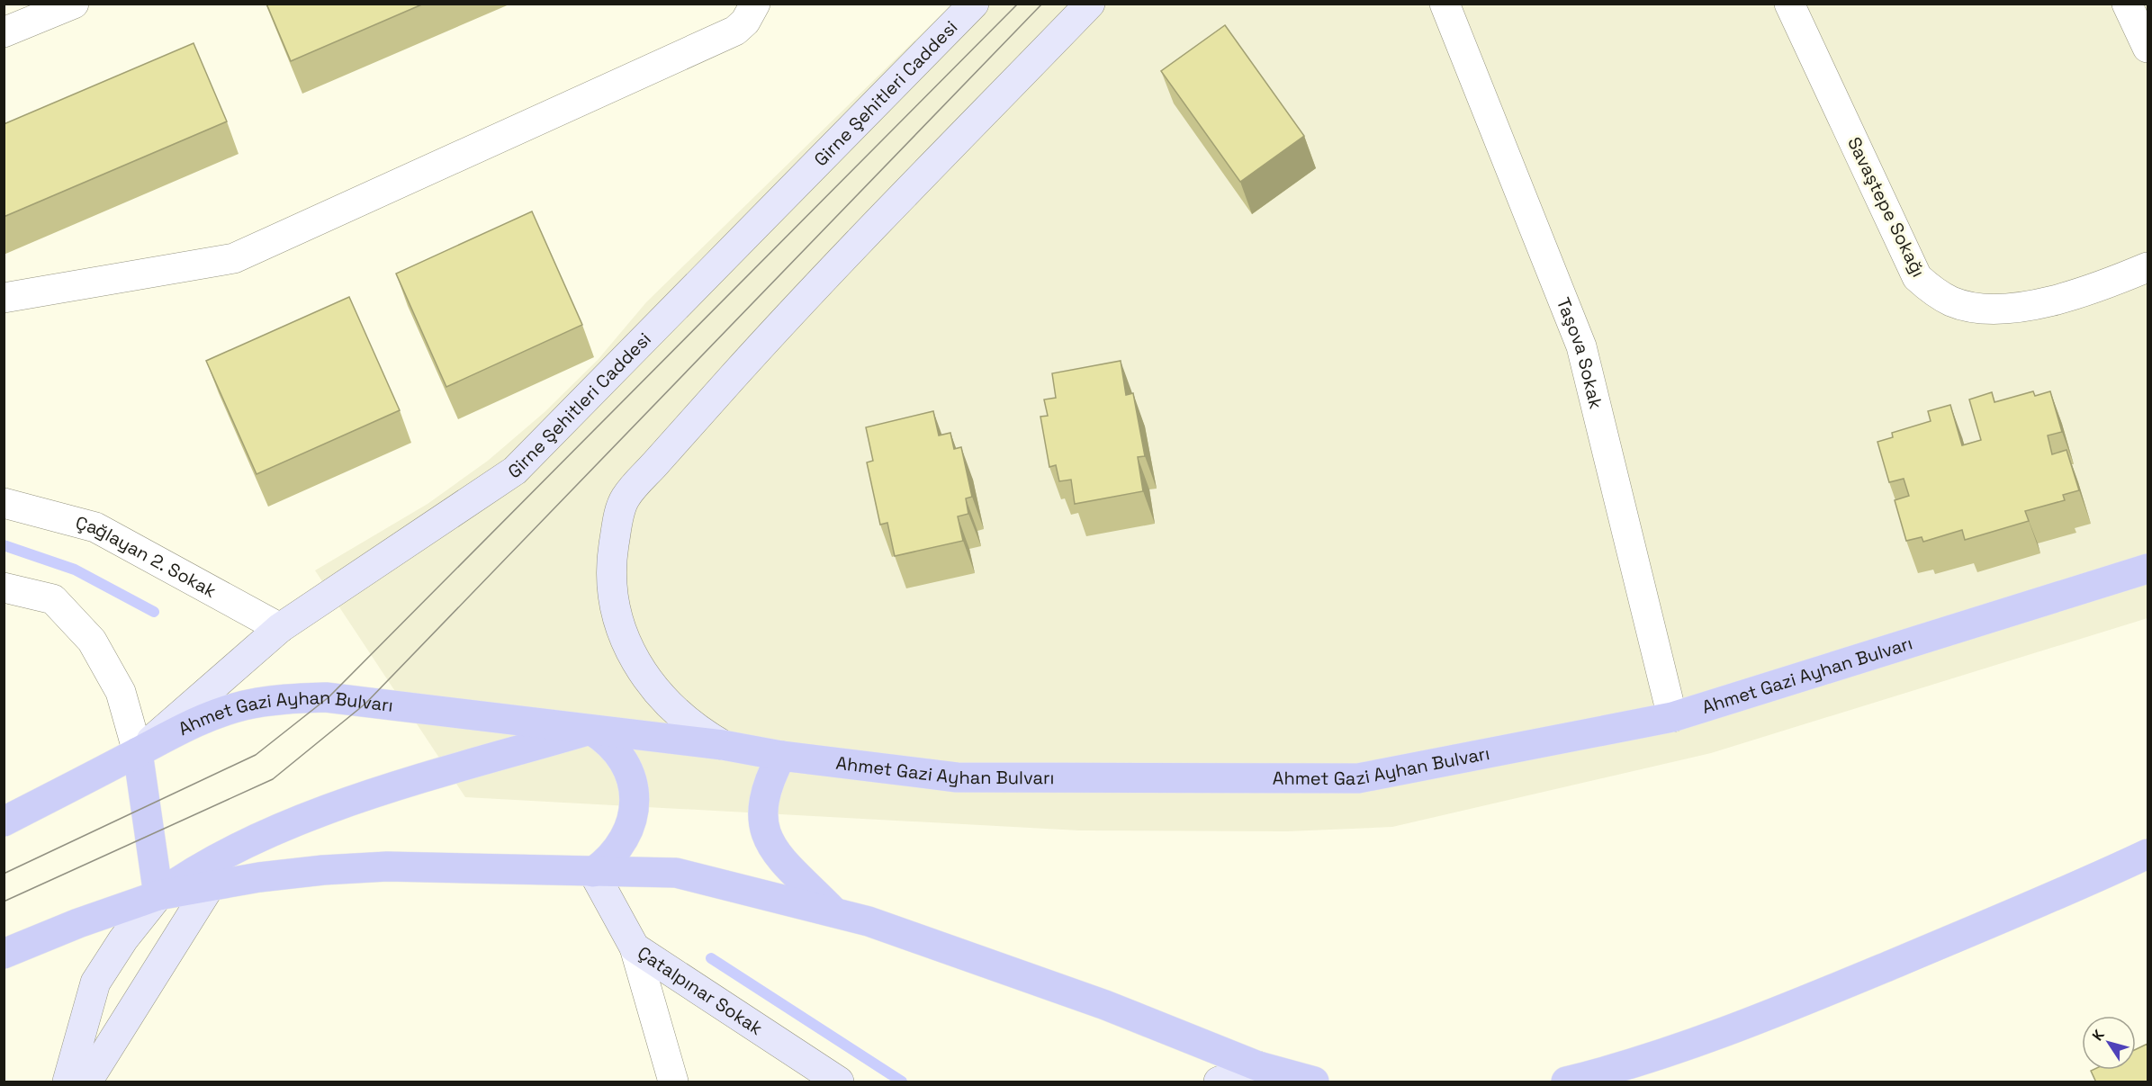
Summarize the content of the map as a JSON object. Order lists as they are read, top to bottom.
{
  "streets": {
    "main road": ["Ahmet Gazi Ayhan Bulvarı"],
    "street": [
      "Girne Şehitleri Caddesi",
      "Savaştepe Sokağı",
      "Taşova Sokak",
      "Çağlayan 2. Sokak",
      "Çatalpınar Sokak"
    ]
  },
  "crossings": [
    ["Girne Şehitleri Caddesi", "Çağlayan 2. Sokak"],
    ["Girne Şehitleri Caddesi", "Ahmet Gazi Ayhan Bulvarı"],
    ["Taşova Sokak", "Ahmet Gazi Ayhan Bulvarı"],
    ["Ahmet Gazi Ayhan Bulvarı", "Çatalpınar Sokak"]
  ],
  "north": "top left"
}
